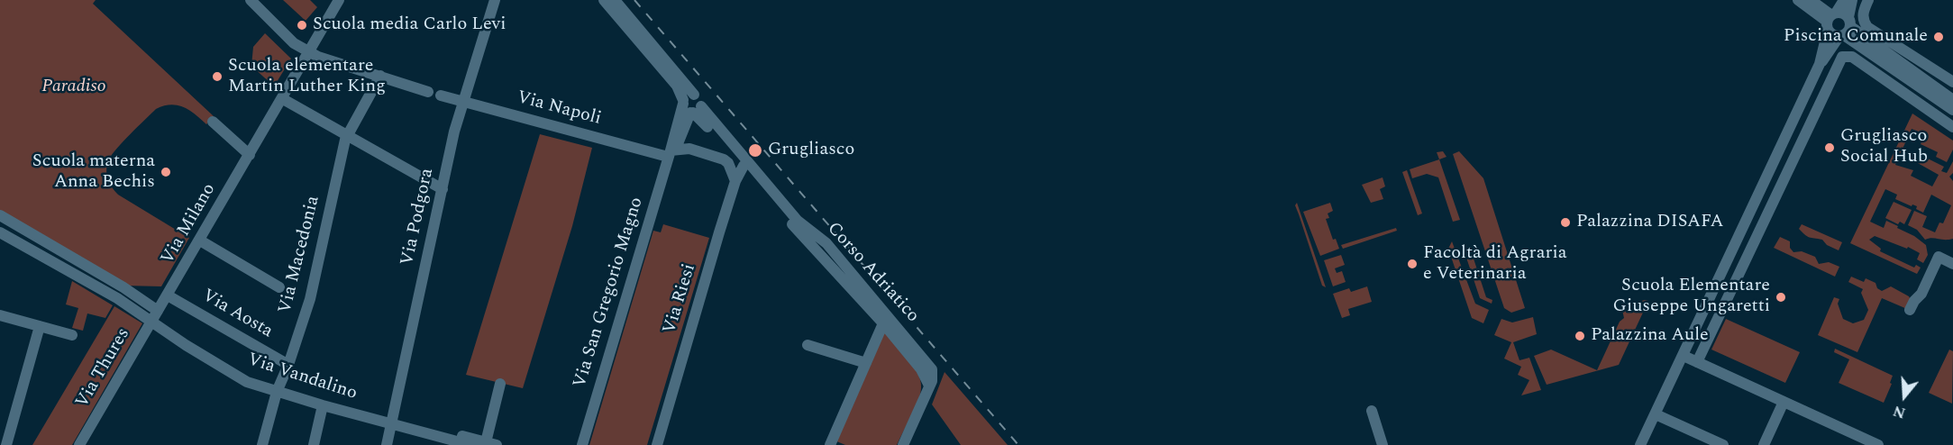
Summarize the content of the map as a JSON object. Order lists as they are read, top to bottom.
{
  "streets": {
    "street": [
      "Via Napoli",
      "Via Podgora",
      "Via Milano",
      "Via Macedonia",
      "Corso Adriatico",
      "Via San Gregorio Magno",
      "Via Riesi",
      "Via Aosta",
      "Via Thures",
      "Via Vandalino"
    ]
  },
  "crossings": [
    ["Via Napoli", "Via Podgora"],
    ["Via Napoli", "Via San Gregorio Magno"],
    ["Via Napoli", "Via Riesi"],
    ["Via Podgora", "Via Vandalino"],
    ["Via Milano", "Via Aosta"],
    ["Via Milano", "Via Thures"],
    ["Via Macedonia", "Via Aosta"],
    ["Via Macedonia", "Via Vandalino"],
    ["Corso Adriatico", "Via San Gregorio Magno"],
    ["Corso Adriatico", "Via Riesi"],
    ["Via Thures", "Via Vandalino"]
  ],
  "parks": ["Paradiso"],
  "places": [
    "Scuola media Carlo Levi",
    "Piscina Comunale",
    "Scuola elementare Martin Luther King",
    "Grugliasco Social Hub",
    "Grugliasco",
    "Scuola materna Anna Bechis",
    "Palazzina DISAFA",
    "Facoltà di Agraria e Veterinaria",
    "Scuola Elementare Giuseppe Ungaretti",
    "Palazzina Aule"
  ],
  "north": "bottom"
}
